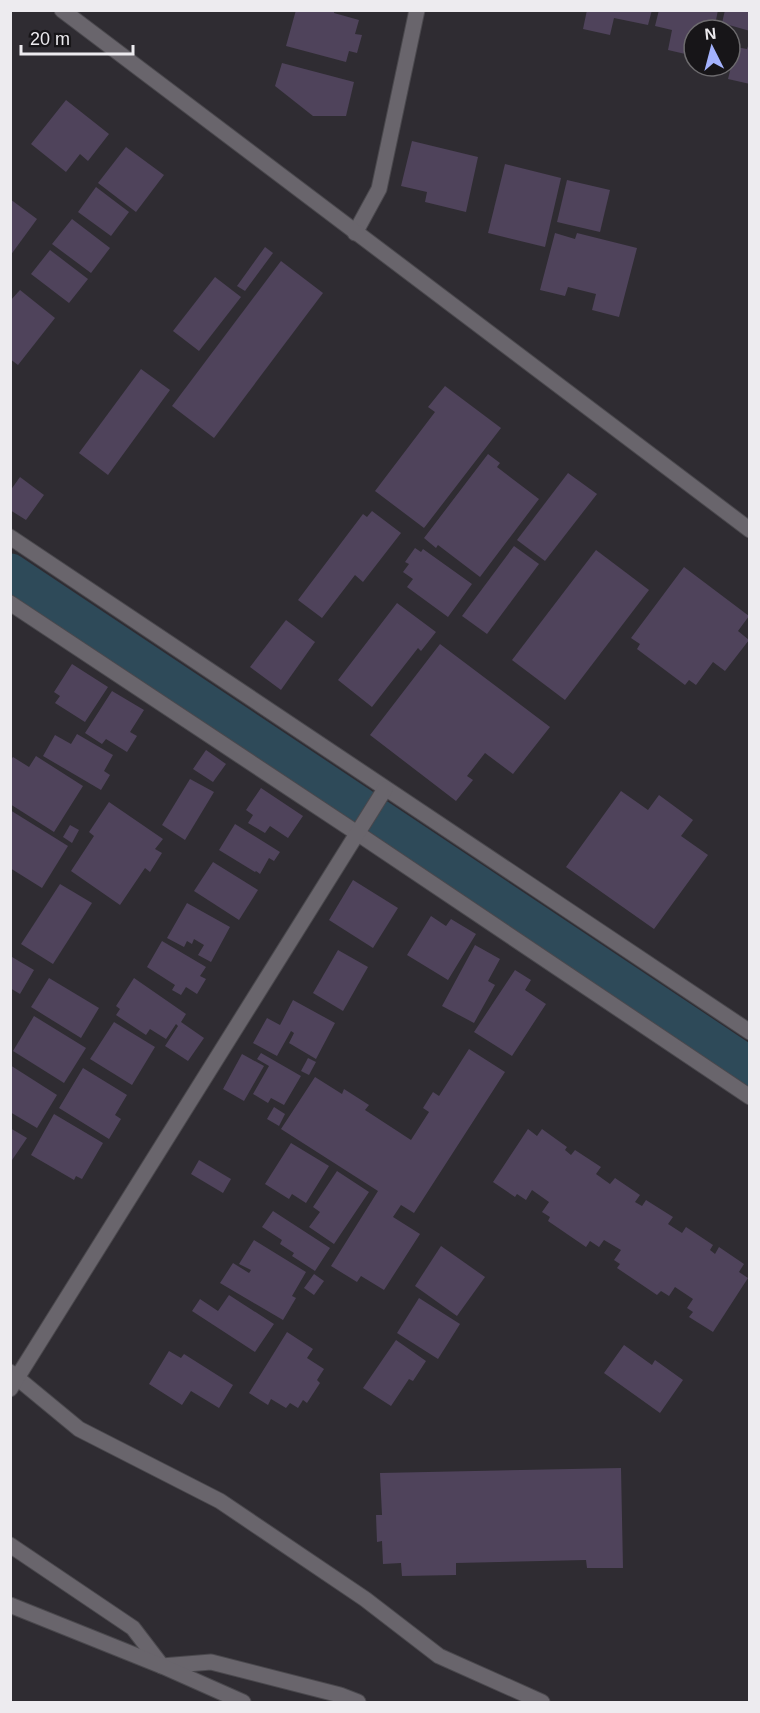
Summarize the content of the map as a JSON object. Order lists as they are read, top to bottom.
{
  "scale_bar": "20 m",
  "north": "top"
}
